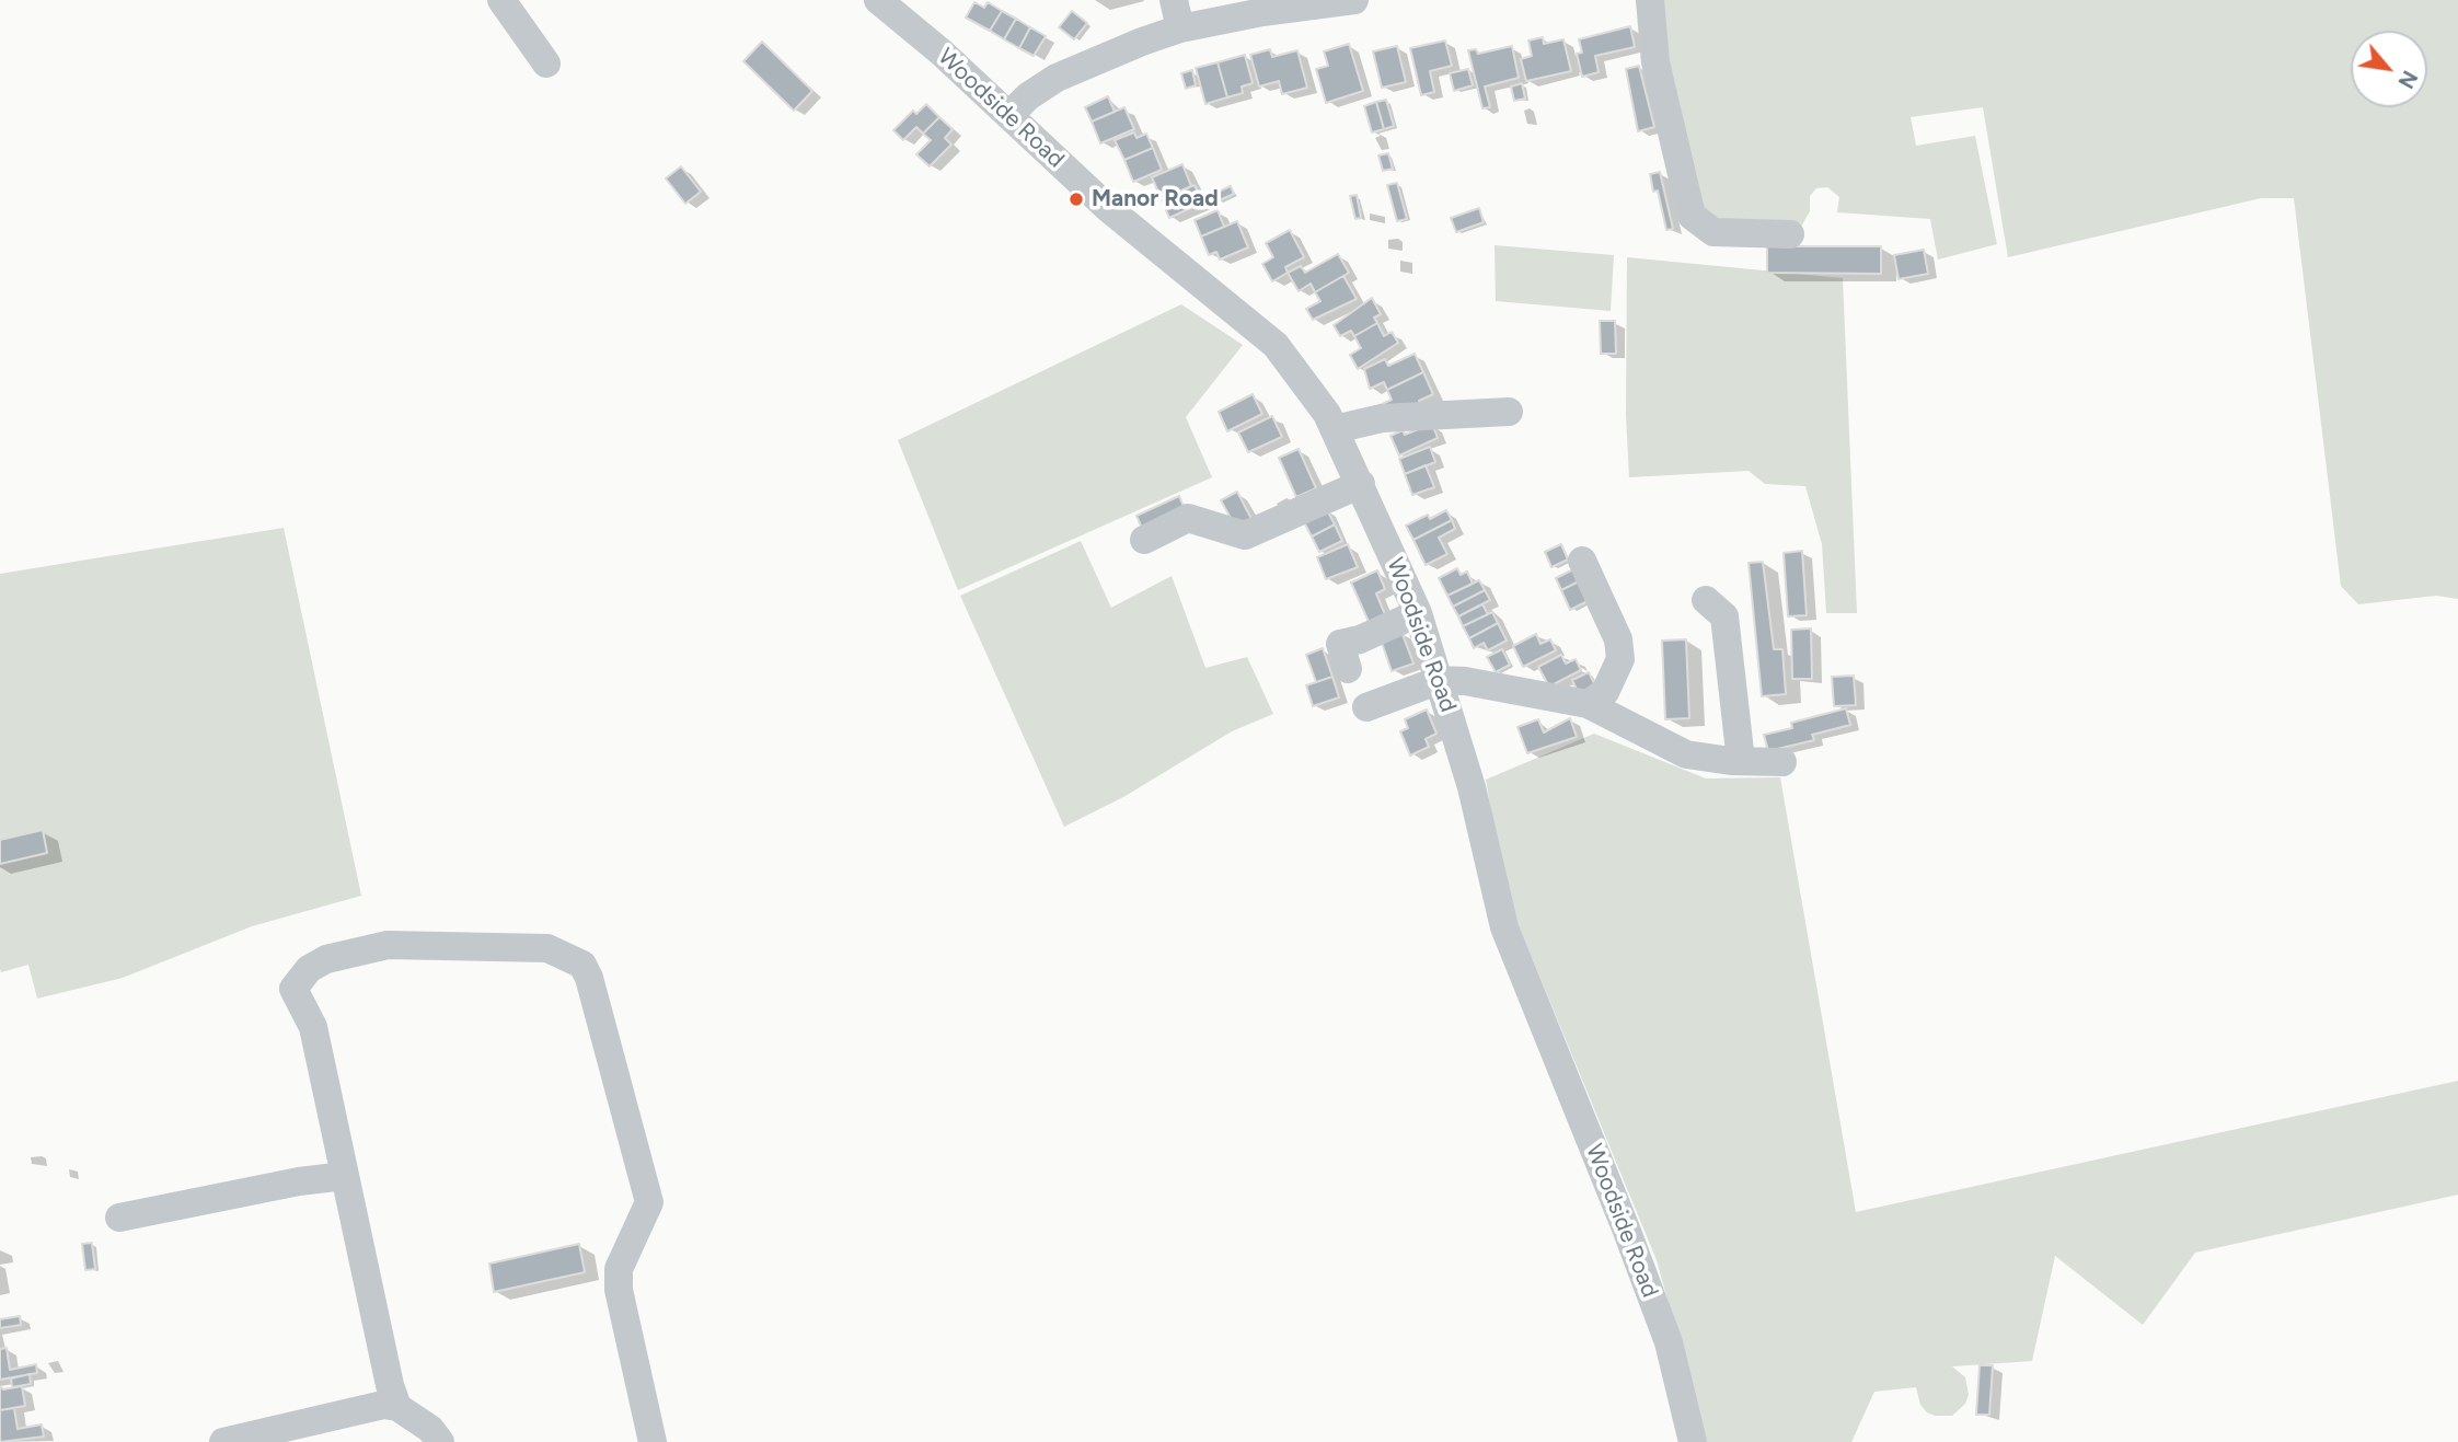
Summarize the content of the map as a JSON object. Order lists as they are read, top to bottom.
{
  "streets": {
    "street": ["Woodside Road"]
  },
  "places": ["Manor Road"],
  "north": "bottom right"
}
